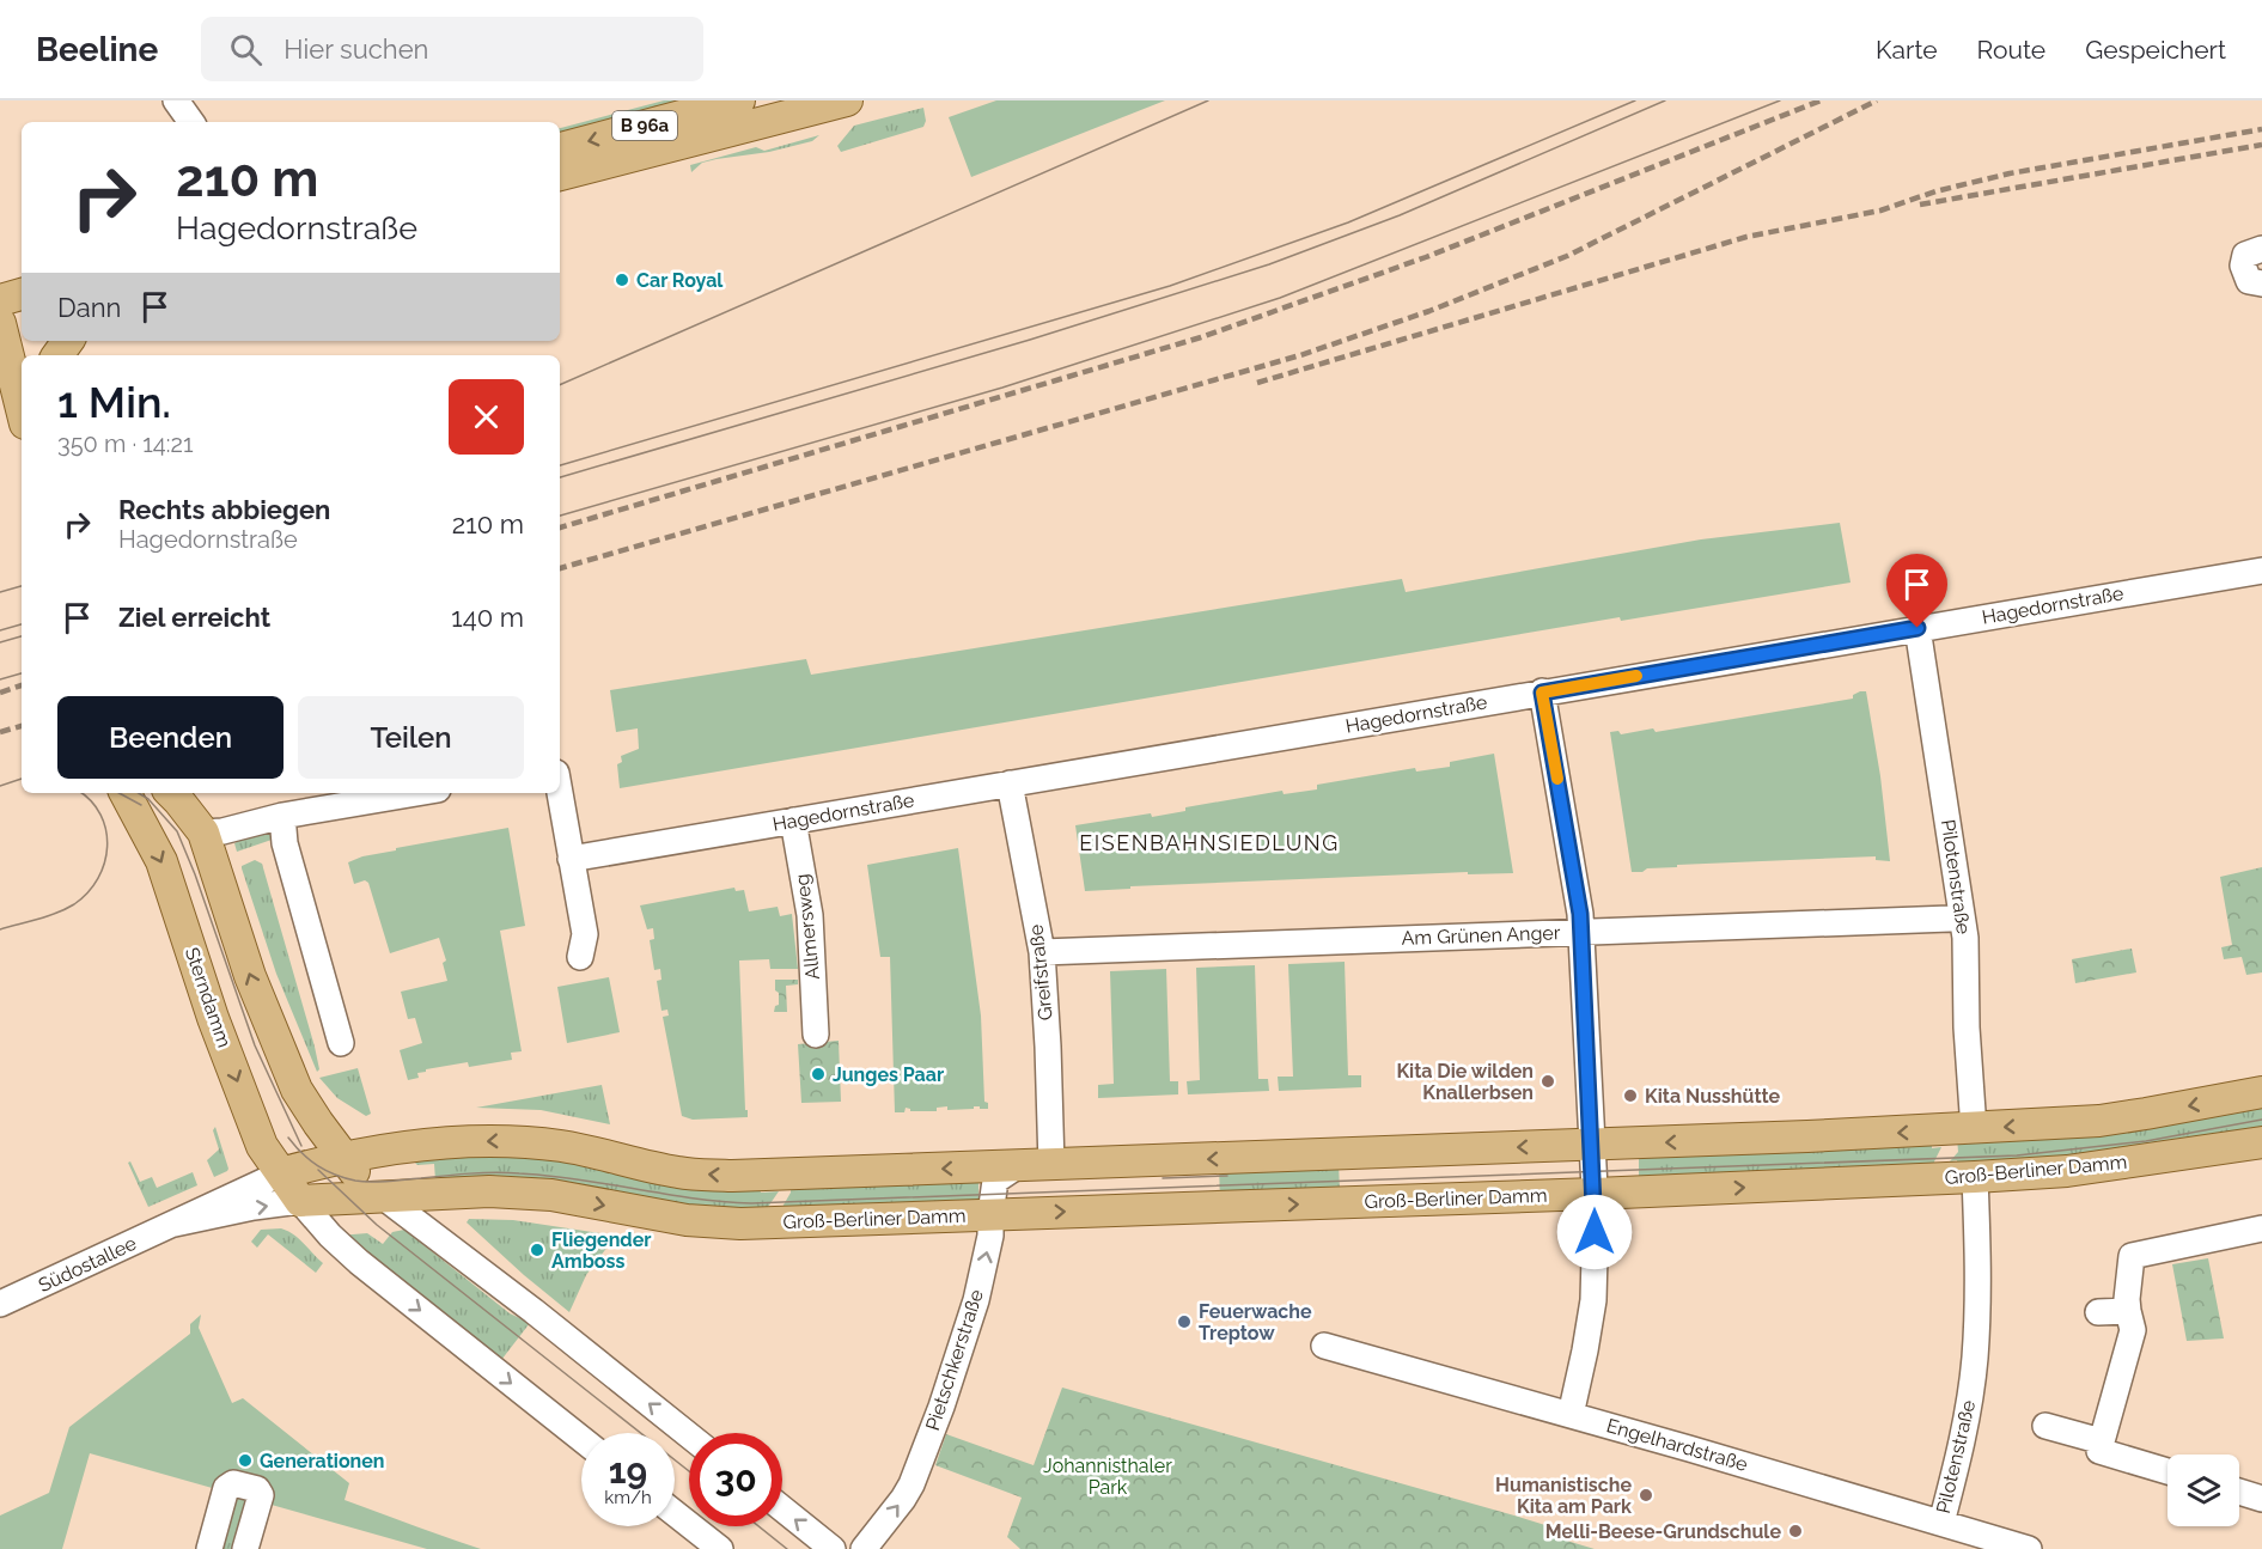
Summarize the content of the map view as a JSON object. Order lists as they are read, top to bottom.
{
  "streets": {
    "main road": ["B 96a", "Sterndamm", "Groß-Berliner Damm"],
    "street": [
      "Hagedornstraße",
      "Pilotenstraße",
      "Allmersweg",
      "Am Grünen Anger",
      "Greifstraße",
      "Südostallee",
      "Pietschkerstraße",
      "Engelhardstraße"
    ]
  },
  "crossings": [
    ["Hagedornstraße", "Pilotenstraße"],
    ["Hagedornstraße", "Allmersweg"],
    ["Hagedornstraße", "Greifstraße"],
    ["Pilotenstraße", "Am Grünen Anger"],
    ["Pilotenstraße", "Groß-Berliner Damm"],
    ["Pilotenstraße", "Engelhardstraße"],
    ["Am Grünen Anger", "Greifstraße"],
    ["Sterndamm", "Südostallee"],
    ["Groß-Berliner Damm", "Pietschkerstraße"]
  ],
  "one_way": ["Pietschkerstraße"],
  "districts": ["EISENBAHNSIEDLUNG"],
  "parks": ["Johannisthaler Park"],
  "places": [
    "Car Royal",
    "Junges Paar",
    "Kita Die wilden Knallerbsen",
    "Kita Nusshütte",
    "Fliegender Amboss",
    "Feuerwache Treptow",
    "Generationen",
    "Humanistische Kita am Park",
    "Melli-Beese-Grundschule"
  ],
  "page": {
    "header": "Beeline",
    "search": "Hier suchen",
    "nav": ["Karte", "Route", "Gespeichert"],
    "turn": ["210 m", "Hagedornstraße"],
    "then": "Dann",
    "heading": ["1 Min.", "350 m · 14:21"],
    "list": [
      {
        "name": "Rechts abbiegen",
        "note": "Hagedornstraße",
        "value": "210 m"
      },
      {
        "name": "Ziel erreicht",
        "value": "140 m"
      }
    ],
    "buttons": ["Beenden", "Teilen"],
    "speed": "19 km/h",
    "limit": "30"
  }
}
